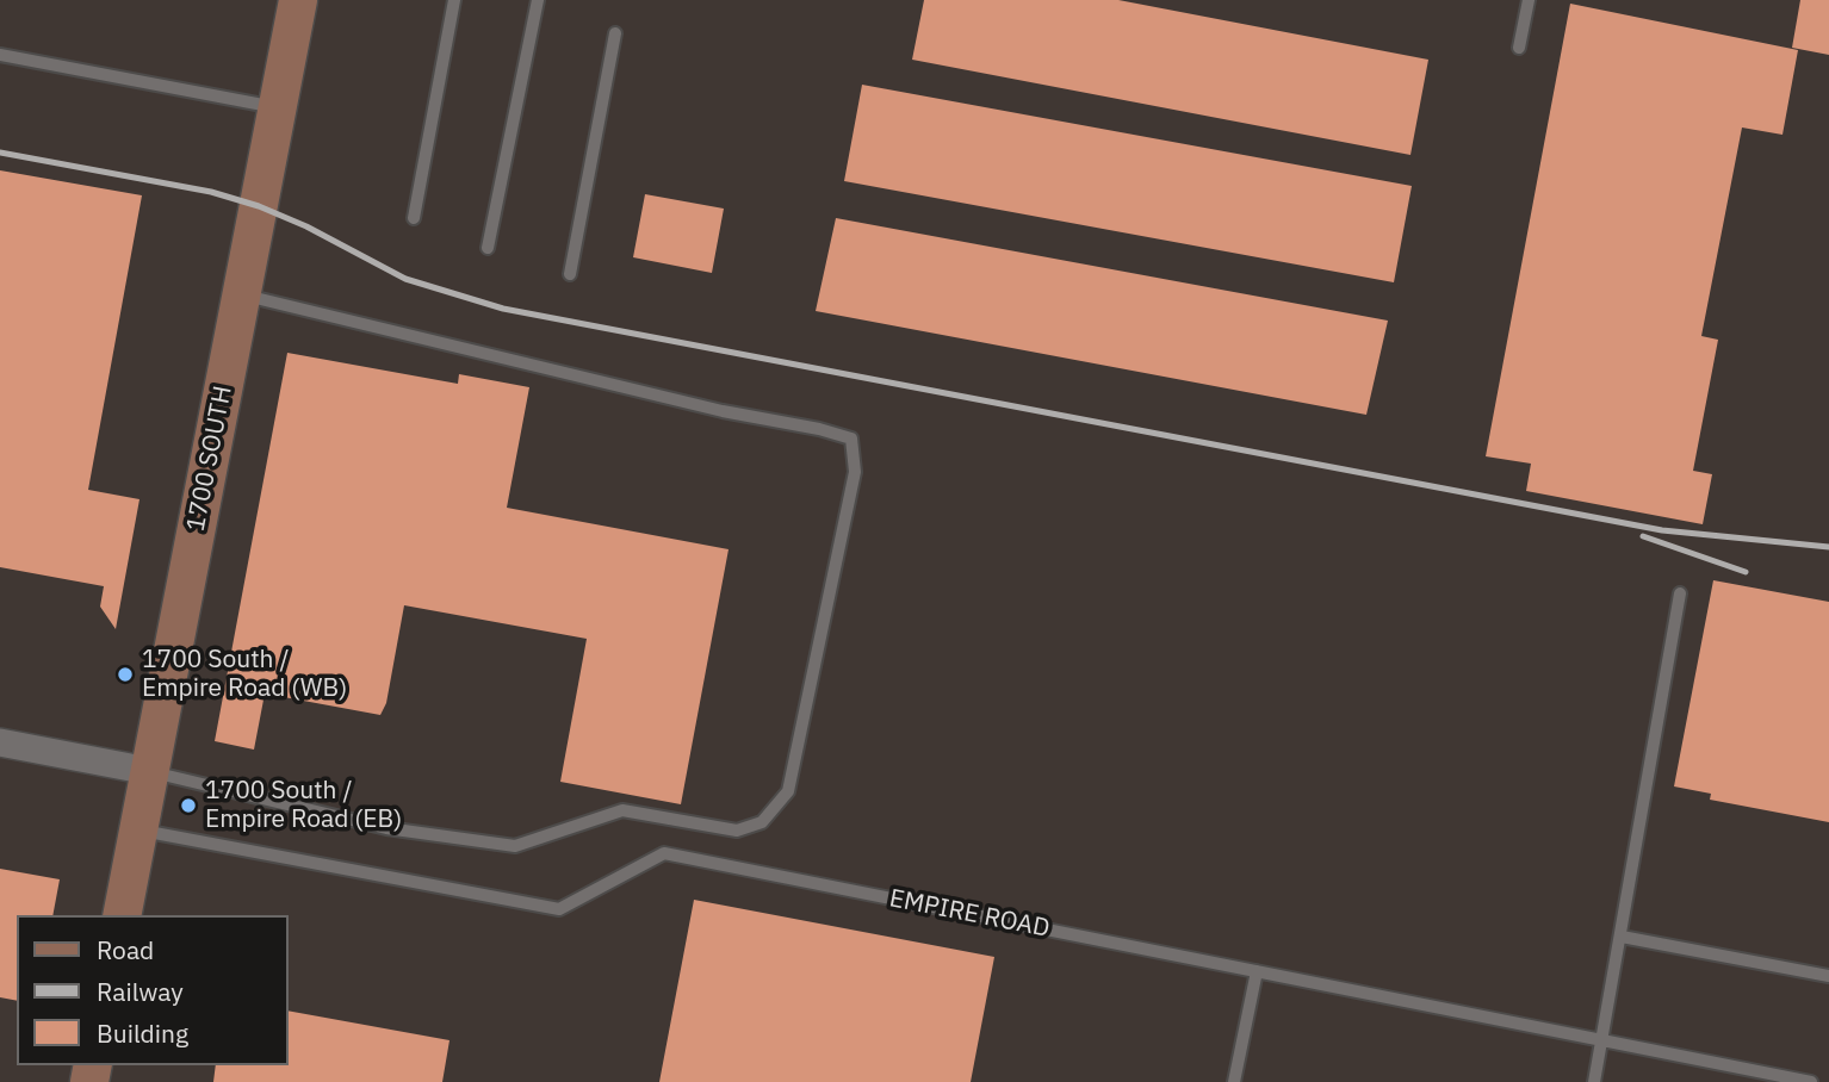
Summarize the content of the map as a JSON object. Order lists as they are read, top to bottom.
{
  "streets": {
    "street": ["1700 SOUTH"],
    "lane": ["EMPIRE ROAD"]
  },
  "crossings": [
    ["1700 SOUTH", "EMPIRE ROAD"]
  ],
  "places": ["1700 South / Empire Road (WB)", "1700 South / Empire Road (EB)"],
  "legend": ["Road", "Railway", "Building"]
}
